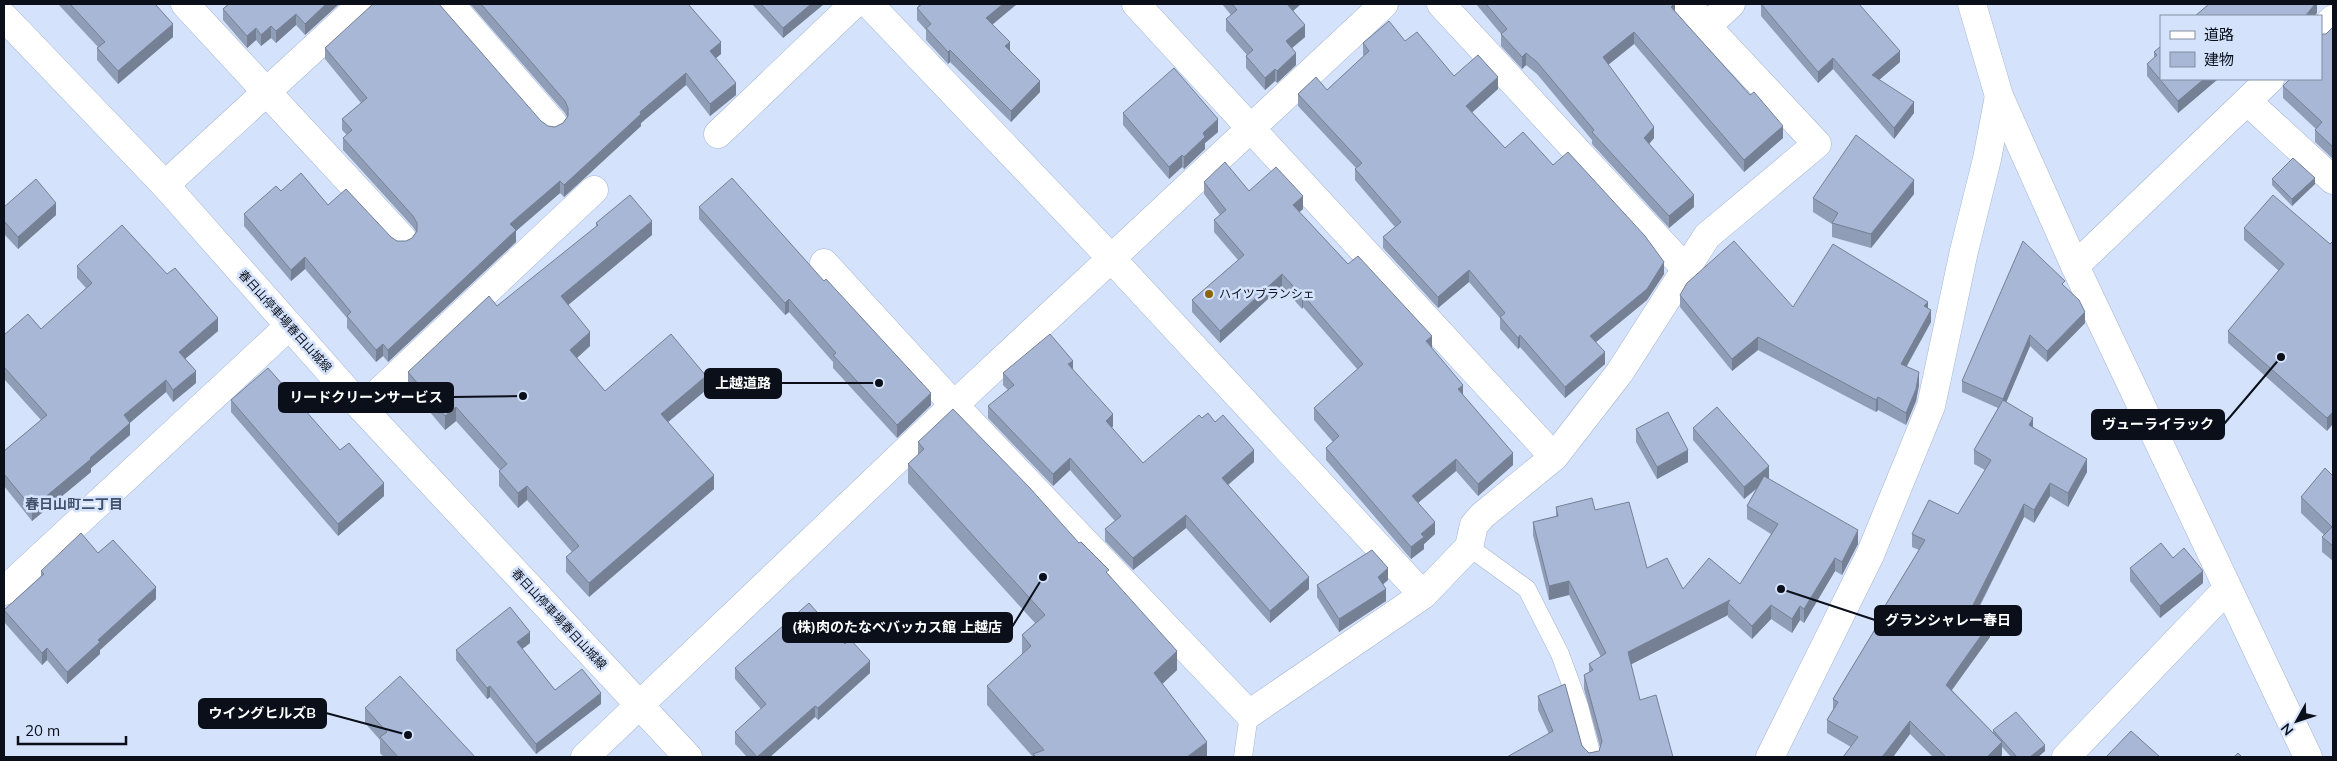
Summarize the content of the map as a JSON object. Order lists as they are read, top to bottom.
{
  "streets": {
    "street": ["春日山停車場春日山城線"]
  },
  "districts": ["春日山町二丁目"],
  "places": [
    "ハイツブランシェ",
    "ヴューライラック",
    "上越道路",
    "リードクリーンサービス",
    "(株)肉のたなべバッカス館 上越店",
    "グランシャレー春日",
    "ウイングヒルズB"
  ],
  "legend": ["道路", "建物"],
  "scale_bar": "20 m",
  "north": "bottom left"
}
